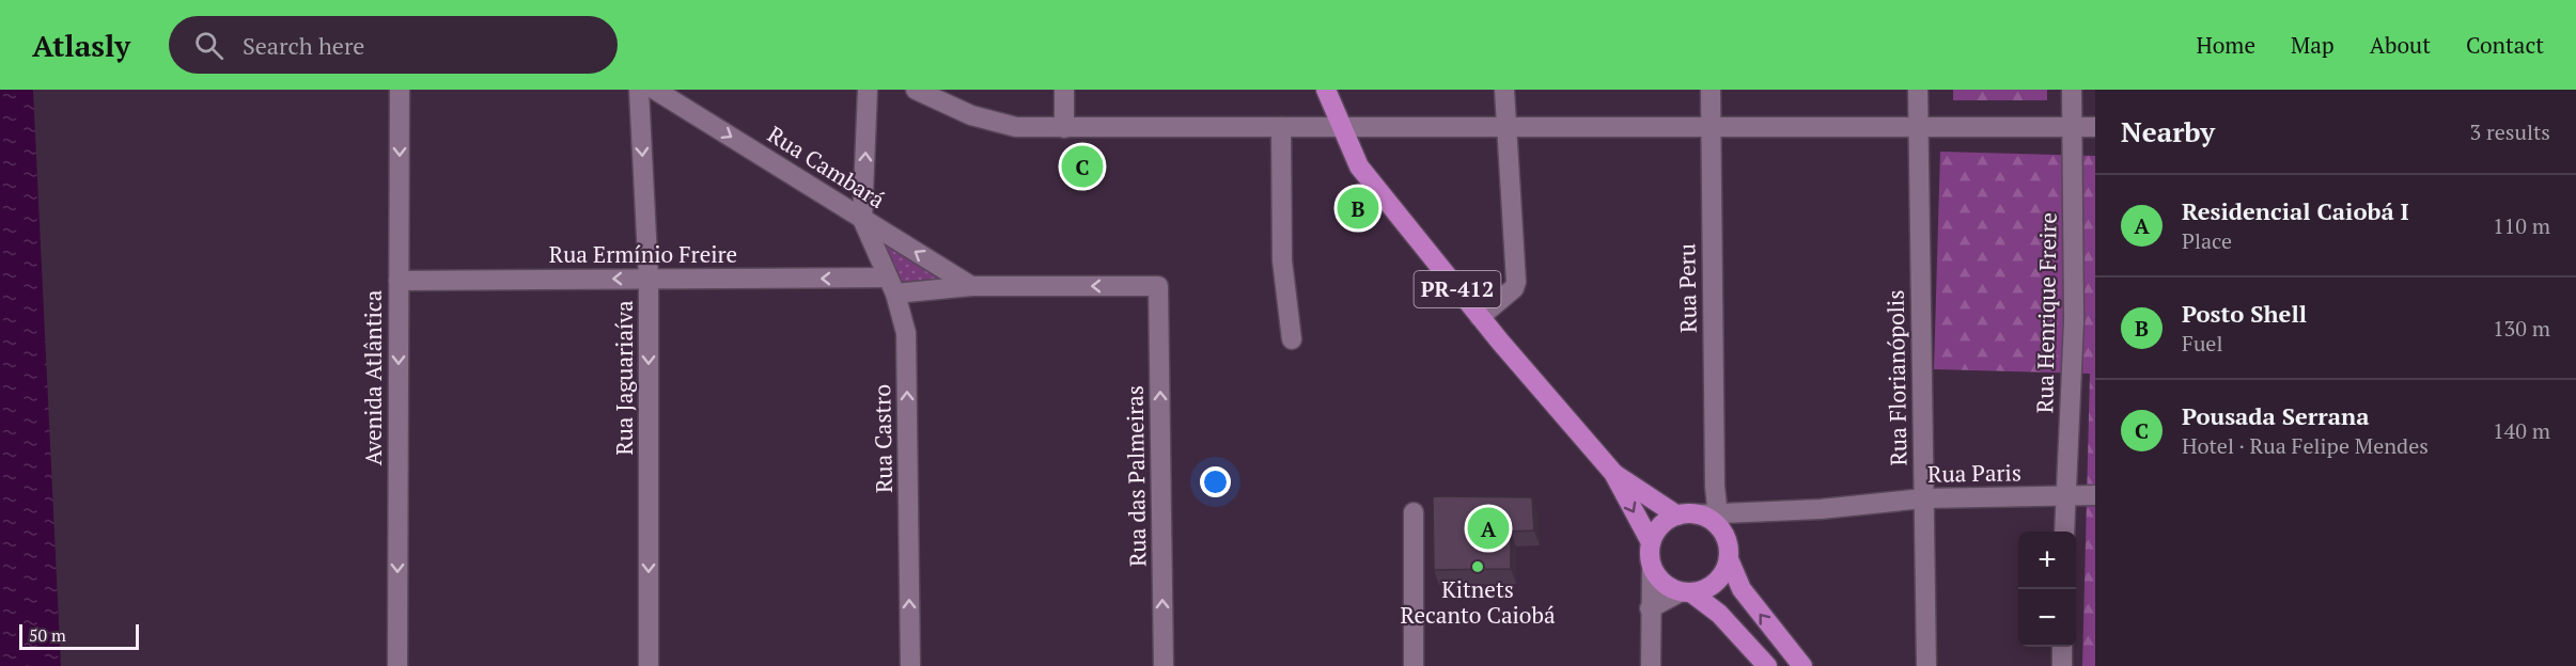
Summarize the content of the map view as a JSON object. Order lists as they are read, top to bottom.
{
  "streets": {
    "main road": ["PR-412"],
    "street": [
      "Rua Cambará",
      "Rua Ermínio Freire",
      "Rua Peru",
      "Rua Henrique Freire",
      "Avenida Atlântica",
      "Rua Jaguariaíva",
      "Rua Florianópolis",
      "Rua Castro",
      "Rua Paris",
      "Rua das Palmeiras"
    ]
  },
  "crossings": [
    ["Rua Cambará", "Rua Ermínio Freire"],
    ["Rua Cambará", "Rua Castro"],
    ["Rua Ermínio Freire", "Avenida Atlântica"],
    ["Rua Ermínio Freire", "Rua Jaguariaíva"],
    ["Rua Ermínio Freire", "Rua Castro"],
    ["Rua Ermínio Freire", "Rua das Palmeiras"],
    ["Rua Peru", "PR-412"],
    ["Rua Peru", "Rua Paris"],
    ["PR-412", "Rua Paris"],
    ["Rua Henrique Freire", "Rua Paris"],
    ["Rua Florianópolis", "Rua Paris"]
  ],
  "one_way": [
    "Rua Ermínio Freire",
    "Avenida Atlântica",
    "Rua Jaguariaíva",
    "Rua Castro",
    "Rua das Palmeiras"
  ],
  "places": ["Kitnets Recanto Caiobá"],
  "scale_bar": "50 m",
  "page": {
    "header": "Atlasly",
    "search": "Search here",
    "nav": [
      "Home",
      "Map",
      "About",
      "Contact"
    ],
    "heading": ["Nearby", "3 results"],
    "pins": ["C", "B", "A"],
    "list": [
      {
        "mark": "A",
        "name": "Residencial Caiobá I",
        "note": "Place",
        "value": "110 m"
      },
      {
        "mark": "B",
        "name": "Posto Shell",
        "note": "Fuel",
        "value": "130 m"
      },
      {
        "mark": "C",
        "name": "Pousada Serrana",
        "note": "Hotel · Rua Felipe Mendes",
        "value": "140 m"
      }
    ],
    "map_buttons": ["+", "−"],
    "scale": "50 m"
  }
}
